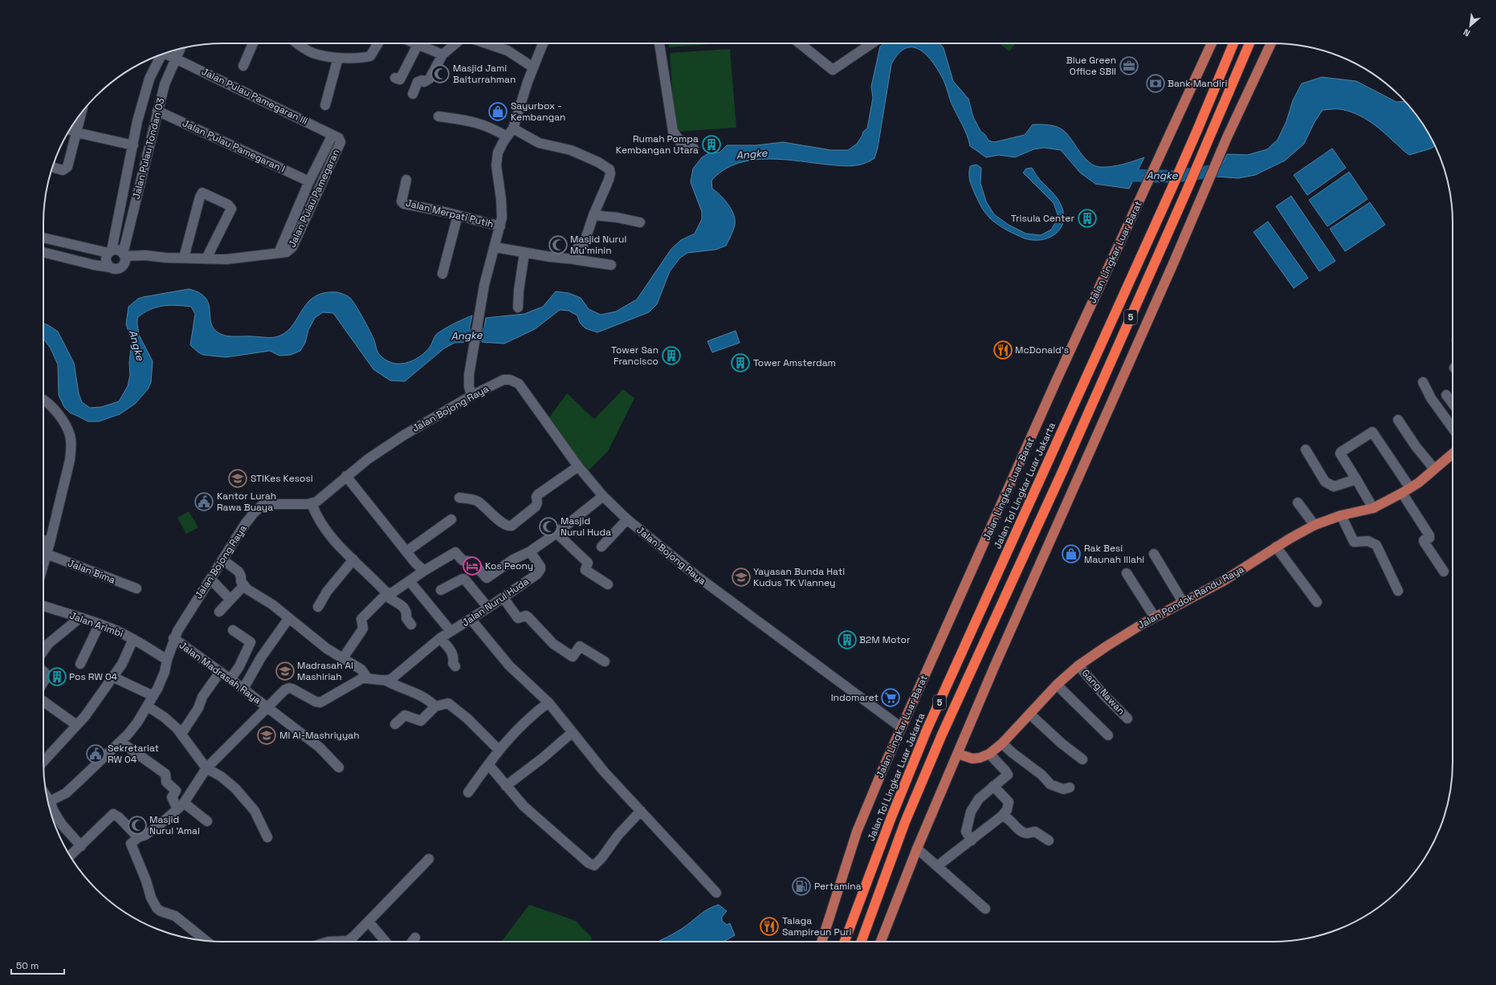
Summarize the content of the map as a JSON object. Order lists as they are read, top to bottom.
{
  "streets": {
    "highway": ["5", "Jalan Tol Lingkar Luar Jakarta"],
    "main road": ["Jalan Lingkar Luar Barat", "Jalan Pondok Randu Raya"],
    "street": [
      "Jalan Pulau Pamegaran III",
      "Jalan Pulau Pamegaran I",
      "Jalan Pulau Tondan O3",
      "Jalan Pulau Pamegaran",
      "Jalan Merpati Putih",
      "Jalan Bojong Raya",
      "Jalan Bima",
      "Jalan Nurul Huda",
      "Jalan Arimbi",
      "Jalan Madrasah Raya",
      "Gang Nawan"
    ]
  },
  "crossings": [
    ["Jalan Pulau Pamegaran III", "Jalan Pulau Tondan O3"],
    ["Jalan Pulau Pamegaran III", "Jalan Pulau Pamegaran"],
    ["Jalan Pulau Pamegaran I", "Jalan Pulau Tondan O3"],
    ["Jalan Pulau Pamegaran I", "Jalan Pulau Pamegaran"],
    ["Jalan Pulau Tondan O3", "Jalan Pulau Pamegaran"],
    ["Jalan Lingkar Luar Barat", "Jalan Bojong Raya"],
    ["Jalan Bojong Raya", "Jalan Arimbi"],
    ["Jalan Bojong Raya", "Jalan Madrasah Raya"],
    ["Jalan Pondok Randu Raya", "Gang Nawan"]
  ],
  "water": ["Angke"],
  "places": {
    "office": ["Blue Green Office SBII"],
    "mosque": [
      "Masjid Jami Baiturrahman",
      "Masjid Nurul Mu'minin",
      "Masjid Nurul Huda",
      "Masjid Nurul 'Amal"
    ],
    "bank": ["Bank Mandiri"],
    "shop": ["Sayurbox - Kembangan", "Rak Besi Maunah Illahi"],
    "building": [
      "Rumah Pompa Kembangan Utara",
      "Trisula Center",
      "Tower San Francisco",
      "Tower Amsterdam",
      "B2M Motor",
      "Pos RW 04"
    ],
    "restaurant": ["McDonald's", "Talaga Sampireun Puri"],
    "school or university": [
      "STIKes Kesosi",
      "Yayasan Bunda Hati Kudus TK Vianney",
      "Madrasah Al Mashiriah",
      "MI Al-Mashriyyah"
    ],
    "public building": ["Kantor Lurah Rawa Buaya", "Sekretariat RW 04"],
    "hotel": ["Kos Peony"],
    "supermarket": ["Indomaret"],
    "fuel station": ["Pertamina"]
  },
  "scale_bar": "50 m",
  "north": "bottom left"
}
